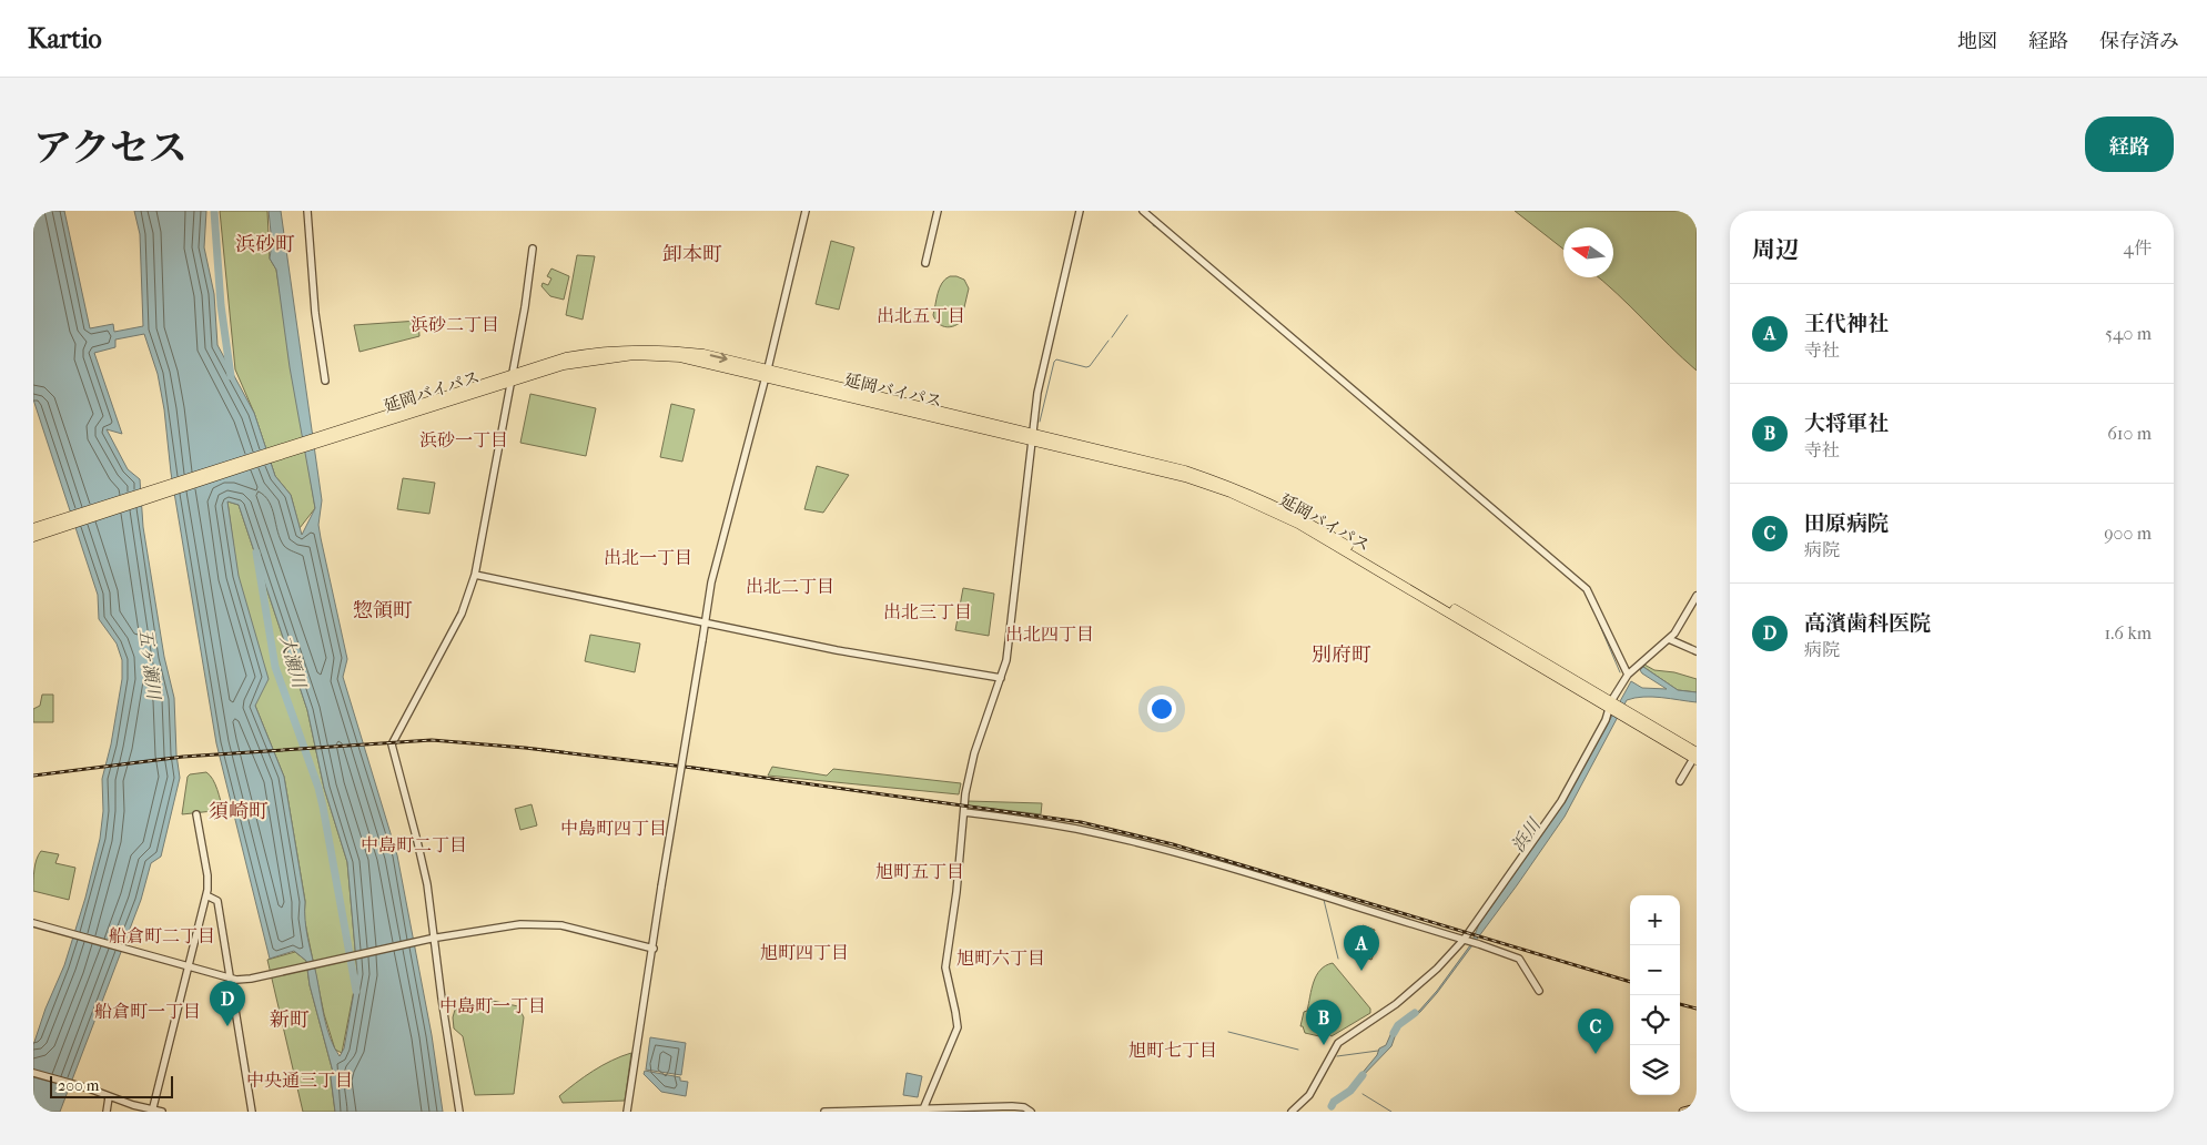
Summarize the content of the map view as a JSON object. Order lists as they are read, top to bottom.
{
  "streets": {
    "highway": ["延岡バイパス"]
  },
  "districts": [
    "浜砂町",
    "卸本町",
    "出北五丁目",
    "浜砂二丁目",
    "浜砂一丁目",
    "出北一丁目",
    "出北二丁目",
    "惣領町",
    "出北三丁目",
    "出北四丁目",
    "別府町",
    "須崎町",
    "中島町四丁目",
    "中島町二丁目",
    "旭町五丁目",
    "船倉町二丁目",
    "旭町四丁目",
    "旭町六丁目",
    "中島町一丁目",
    "船倉町一丁目",
    "新町",
    "旭町七丁目",
    "中央通三丁目"
  ],
  "water": ["大瀬川", "五ヶ瀬川", "浜川"],
  "scale_bar": "200 m",
  "north": "left",
  "page": {
    "header": "Kartio",
    "nav": ["地図", "経路", "保存済み"],
    "title": "アクセス",
    "buttons": "経路",
    "heading": ["周辺", "4件"],
    "list": [
      {
        "mark": "A",
        "name": "王代神社",
        "note": "寺社",
        "value": "540 m"
      },
      {
        "mark": "B",
        "name": "大将軍社",
        "note": "寺社",
        "value": "610 m"
      },
      {
        "mark": "C",
        "name": "田原病院",
        "note": "病院",
        "value": "900 m"
      },
      {
        "mark": "D",
        "name": "高濱歯科医院",
        "note": "病院",
        "value": "1.6 km"
      }
    ],
    "map_buttons": ["+", "−"],
    "pins": [
      "A",
      "D",
      "B",
      "C"
    ],
    "scale": "200 m"
  }
}
